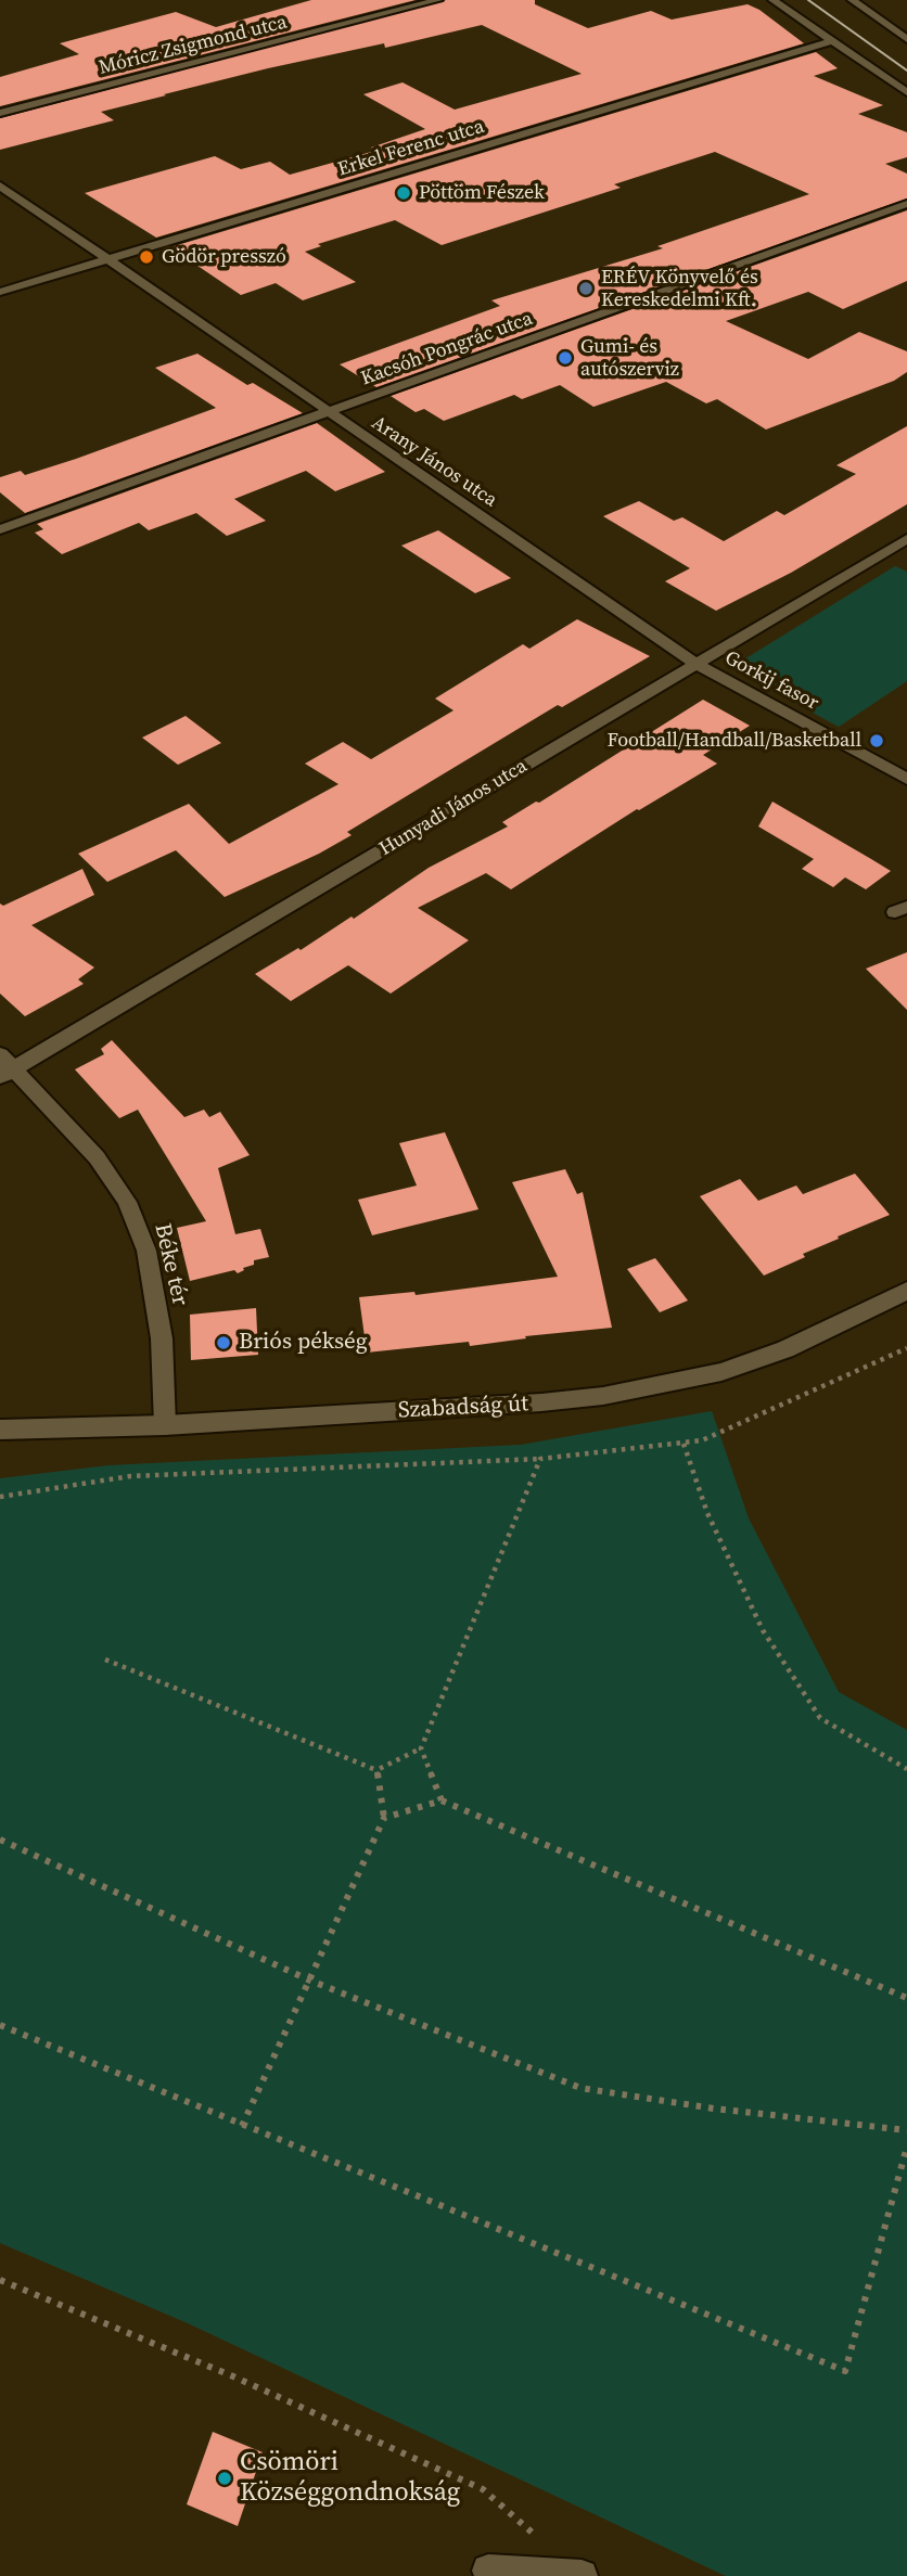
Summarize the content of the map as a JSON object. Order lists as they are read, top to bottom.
{
  "streets": {
    "street": [
      "Móricz Zsigmond utca",
      "Erkel Ferenc utca",
      "Kacsóh Pongrác utca",
      "Arany János utca",
      "Gorkij fasor",
      "Hunyadi János utca",
      "Béke tér",
      "Szabadság út"
    ]
  },
  "crossings": [
    ["Erkel Ferenc utca", "Arany János utca"],
    ["Kacsóh Pongrác utca", "Arany János utca"],
    ["Arany János utca", "Gorkij fasor"],
    ["Arany János utca", "Hunyadi János utca"],
    ["Gorkij fasor", "Hunyadi János utca"],
    ["Hunyadi János utca", "Béke tér"],
    ["Béke tér", "Szabadság út"]
  ],
  "places": [
    "Pöttöm Fészek",
    "Gödör presszó",
    "ERÉV Könyvelő és Kereskedelmi Kft.",
    "Gumi- és autószerviz",
    "Football/Handball/Basketball",
    "Briós pékség",
    "Csömöri Községgondnokság"
  ]
}
